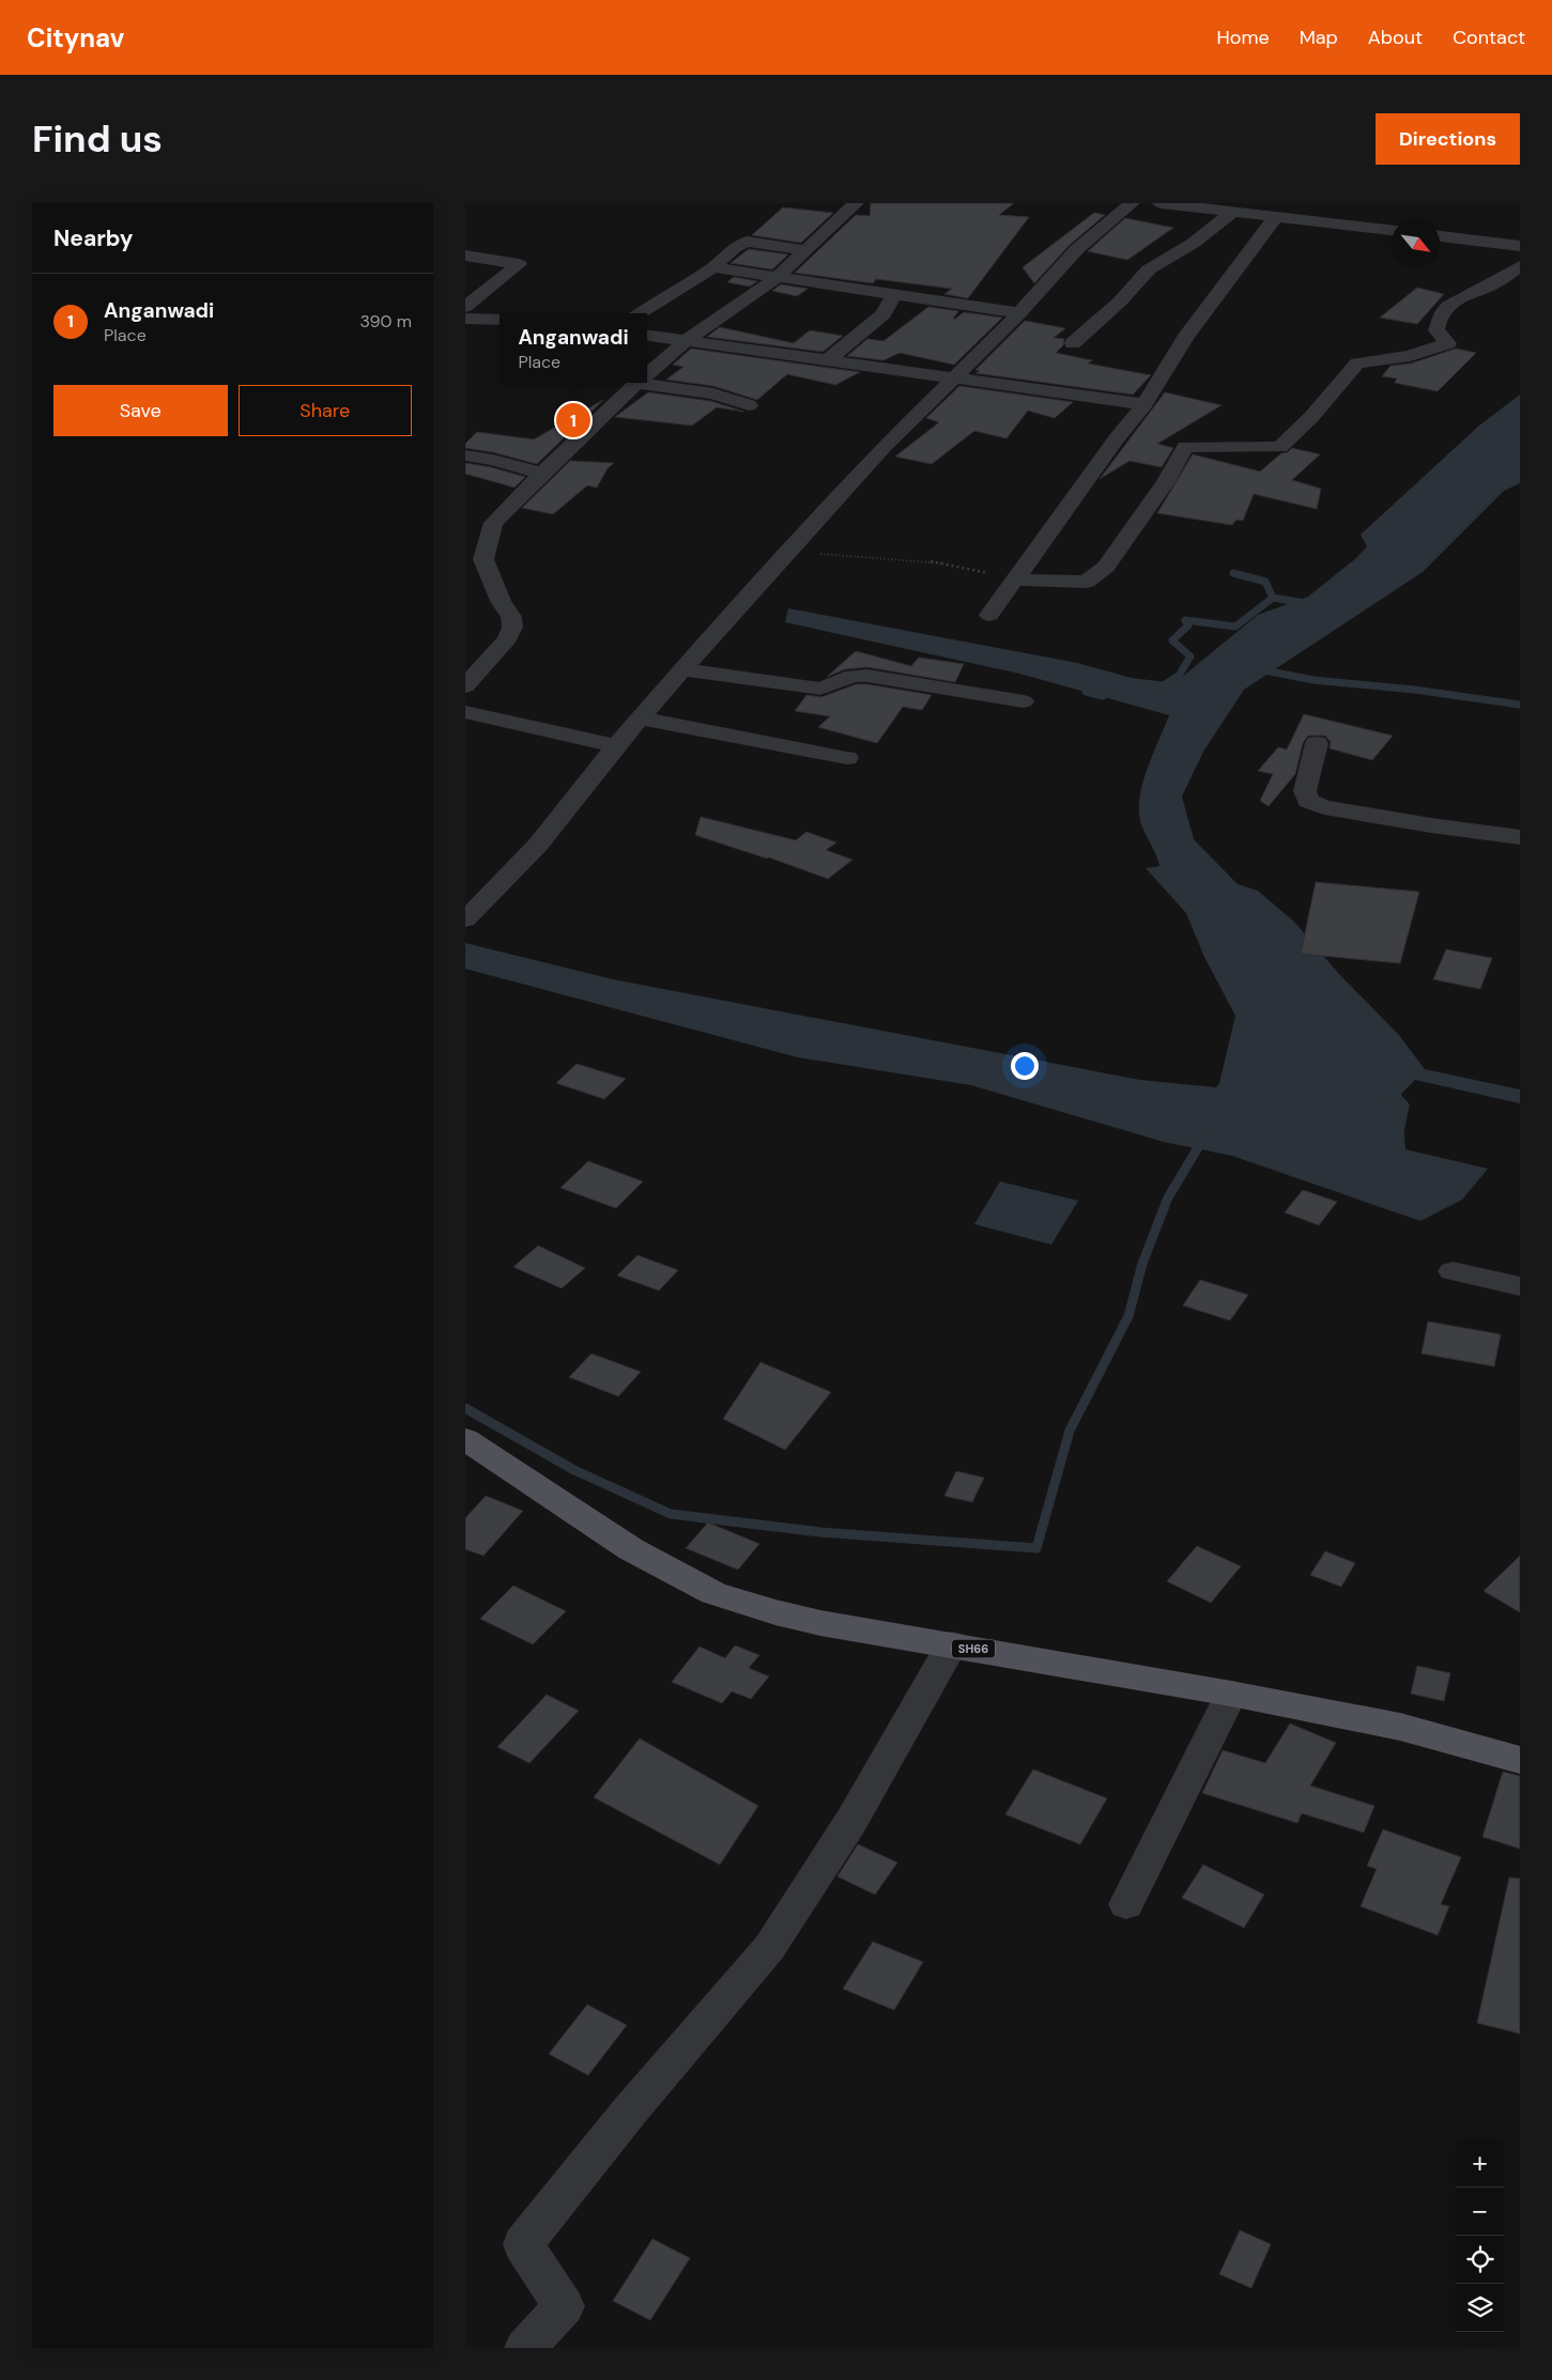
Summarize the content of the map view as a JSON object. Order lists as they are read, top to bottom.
{
  "streets": {
    "main road": ["SH66"]
  },
  "north": "bottom right",
  "page": {
    "header": "Citynav",
    "nav": [
      "Home",
      "Map",
      "About",
      "Contact"
    ],
    "buttons": [
      "Directions",
      ["Save", "Share"]
    ],
    "title": "Find us",
    "heading": "Nearby",
    "list": [
      {
        "mark": "1",
        "name": "Anganwadi",
        "note": "Place",
        "value": "390 m"
      }
    ],
    "popup": ["Anganwadi", "Place"],
    "pins": "1",
    "map_buttons": ["+", "−"]
  }
}
